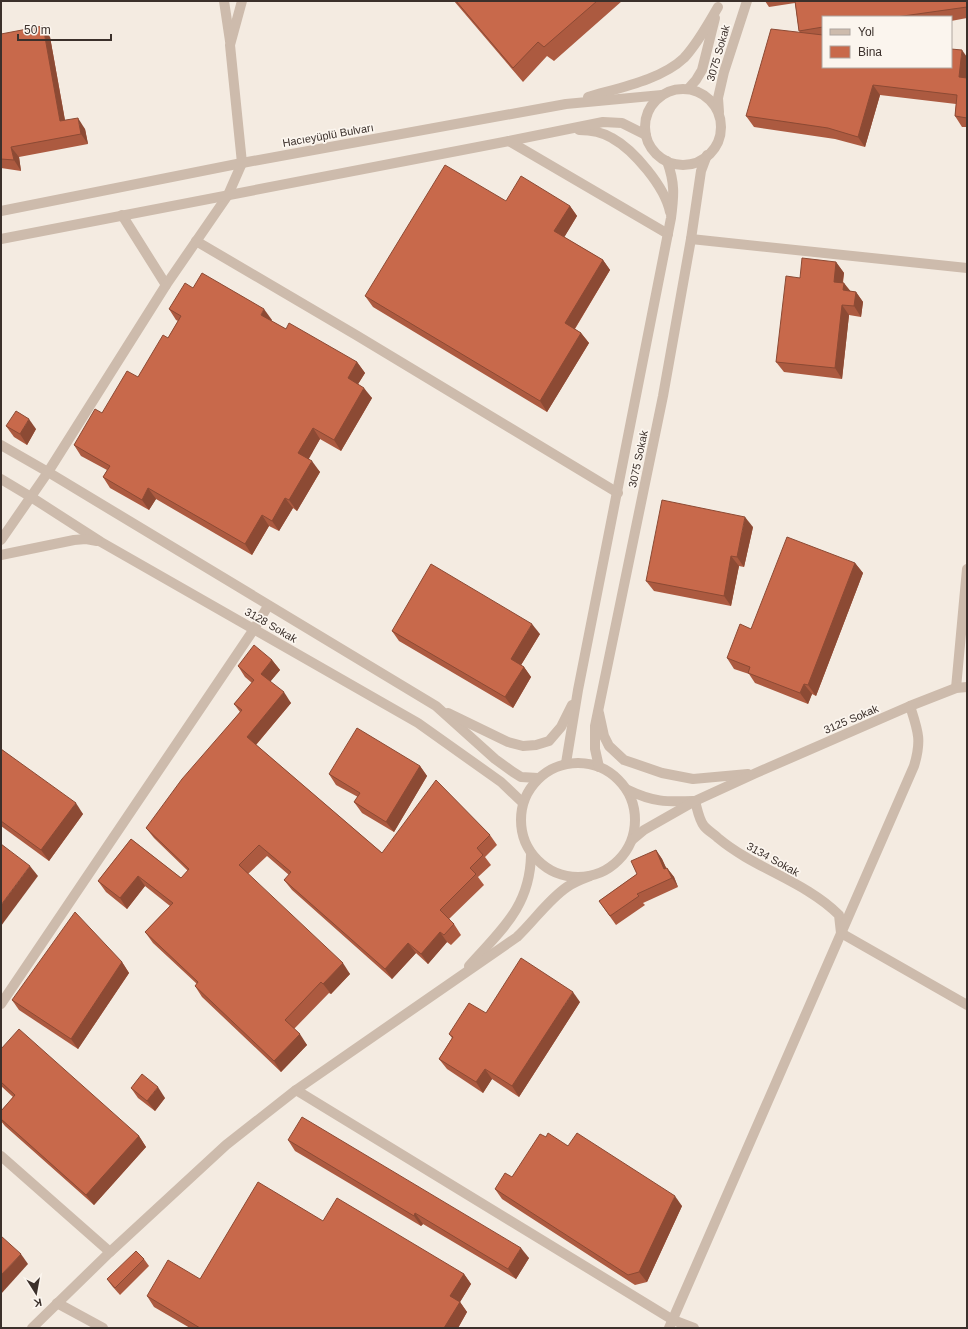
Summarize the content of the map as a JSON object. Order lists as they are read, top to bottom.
{
  "streets": {
    "street": [
      "3075 Sokak",
      "Hacıeyüplü Bulvarı",
      "3128 Sokak",
      "3125 Sokak",
      "3134 Sokak"
    ]
  },
  "crossings": [
    ["3075 Sokak", "Hacıeyüplü Bulvarı"],
    ["3075 Sokak", "3128 Sokak"],
    ["3075 Sokak", "3125 Sokak"],
    ["3128 Sokak", "3125 Sokak"],
    ["3125 Sokak", "3134 Sokak"]
  ],
  "legend": ["Yol", "Bina"],
  "scale_bar": "50 m",
  "north": "bottom"
}
